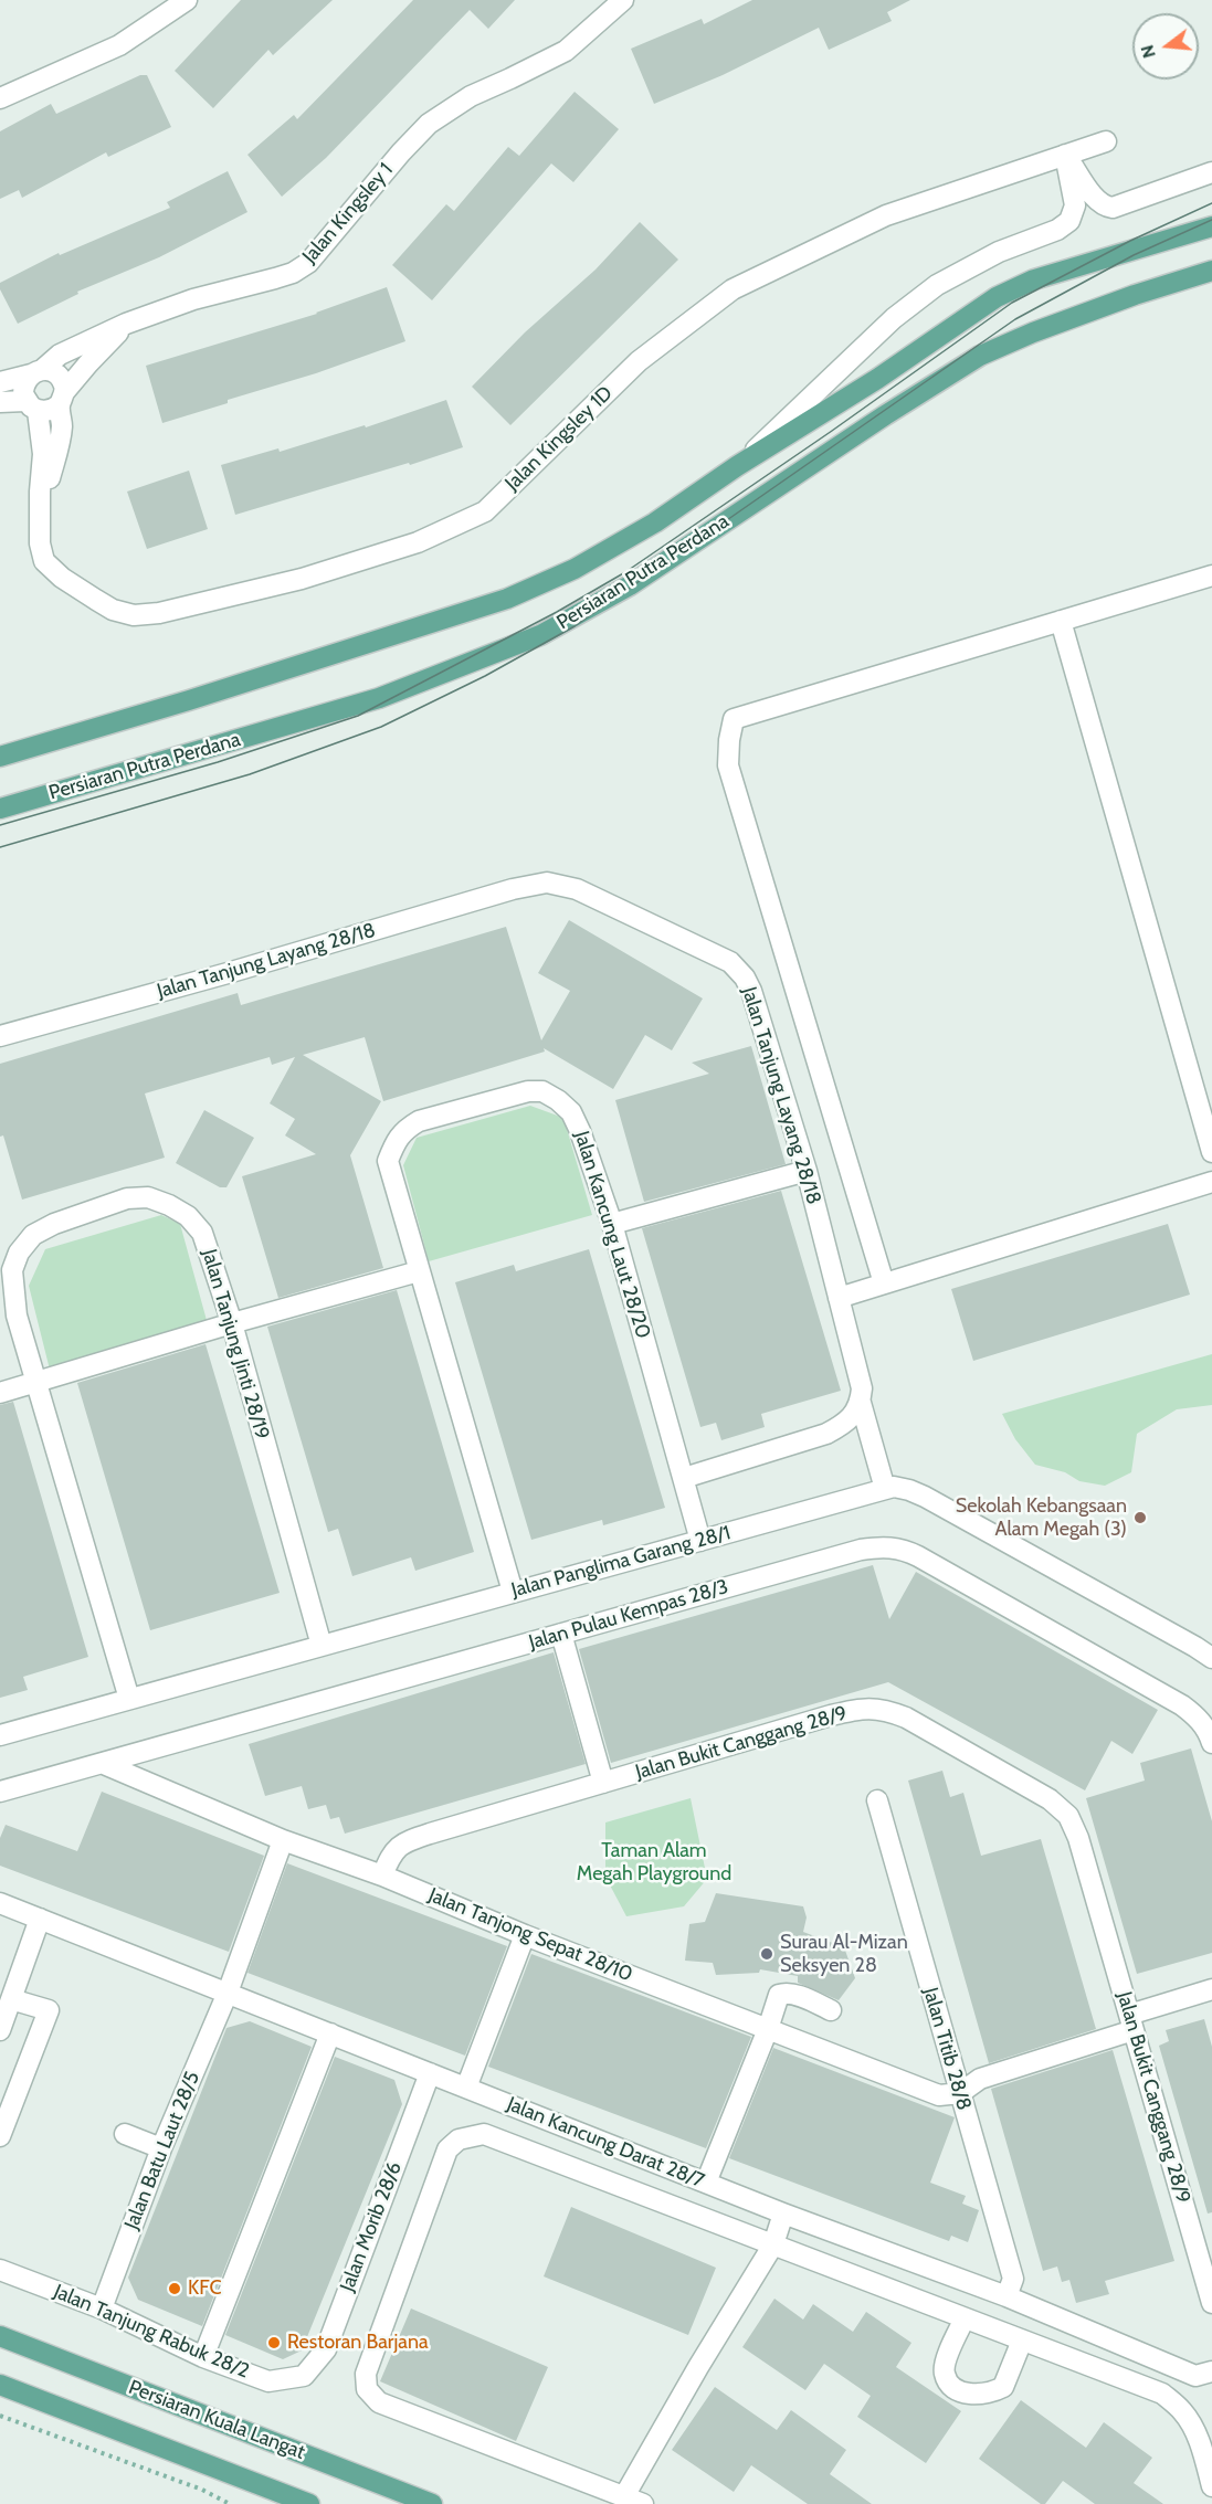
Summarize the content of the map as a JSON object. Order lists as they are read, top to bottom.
{
  "streets": {
    "main road": ["Persiaran Putra Perdana", "Persiaran Kuala Langat"],
    "street": [
      "Jalan Kingsley 1",
      "Jalan Kingsley 1D",
      "Jalan Tanjung Layang 28/18",
      "Jalan Kancung Laut 28/20",
      "Jalan Tanjung Jinti 28/19",
      "Jalan Panglima Garang 28/1",
      "Jalan Pulau Kempas 28/3",
      "Jalan Bukit Canggang 28/9",
      "Jalan Tanjong Sepat 28/10",
      "Jalan Titib 28/8",
      "Jalan Kancung Darat 28/7",
      "Jalan Batu Laut 28/5",
      "Jalan Morib 28/6",
      "Jalan Tanjung Rabuk 28/2"
    ]
  },
  "crossings": [
    ["Jalan Kingsley 1", "Jalan Kingsley 1D"],
    ["Jalan Tanjung Layang 28/18", "Jalan Panglima Garang 28/1"],
    ["Jalan Kancung Laut 28/20", "Jalan Panglima Garang 28/1"],
    ["Jalan Tanjung Jinti 28/19", "Jalan Panglima Garang 28/1"],
    ["Jalan Pulau Kempas 28/3", "Jalan Tanjong Sepat 28/10"],
    ["Jalan Bukit Canggang 28/9", "Jalan Tanjong Sepat 28/10"],
    ["Jalan Tanjong Sepat 28/10", "Jalan Titib 28/8"],
    ["Jalan Tanjong Sepat 28/10", "Jalan Batu Laut 28/5"],
    ["Jalan Titib 28/8", "Jalan Kancung Darat 28/7"],
    ["Jalan Kancung Darat 28/7", "Jalan Batu Laut 28/5"],
    ["Jalan Kancung Darat 28/7", "Jalan Morib 28/6"],
    ["Jalan Batu Laut 28/5", "Jalan Tanjung Rabuk 28/2"],
    ["Jalan Morib 28/6", "Jalan Tanjung Rabuk 28/2"]
  ],
  "parks": ["Taman Alam Megah Playground"],
  "places": [
    "Sekolah Kebangsaan Alam Megah (3)",
    "Surau Al-Mizan Seksyen 28",
    "KFC",
    "Restoran Barjana"
  ],
  "north": "left"
}
